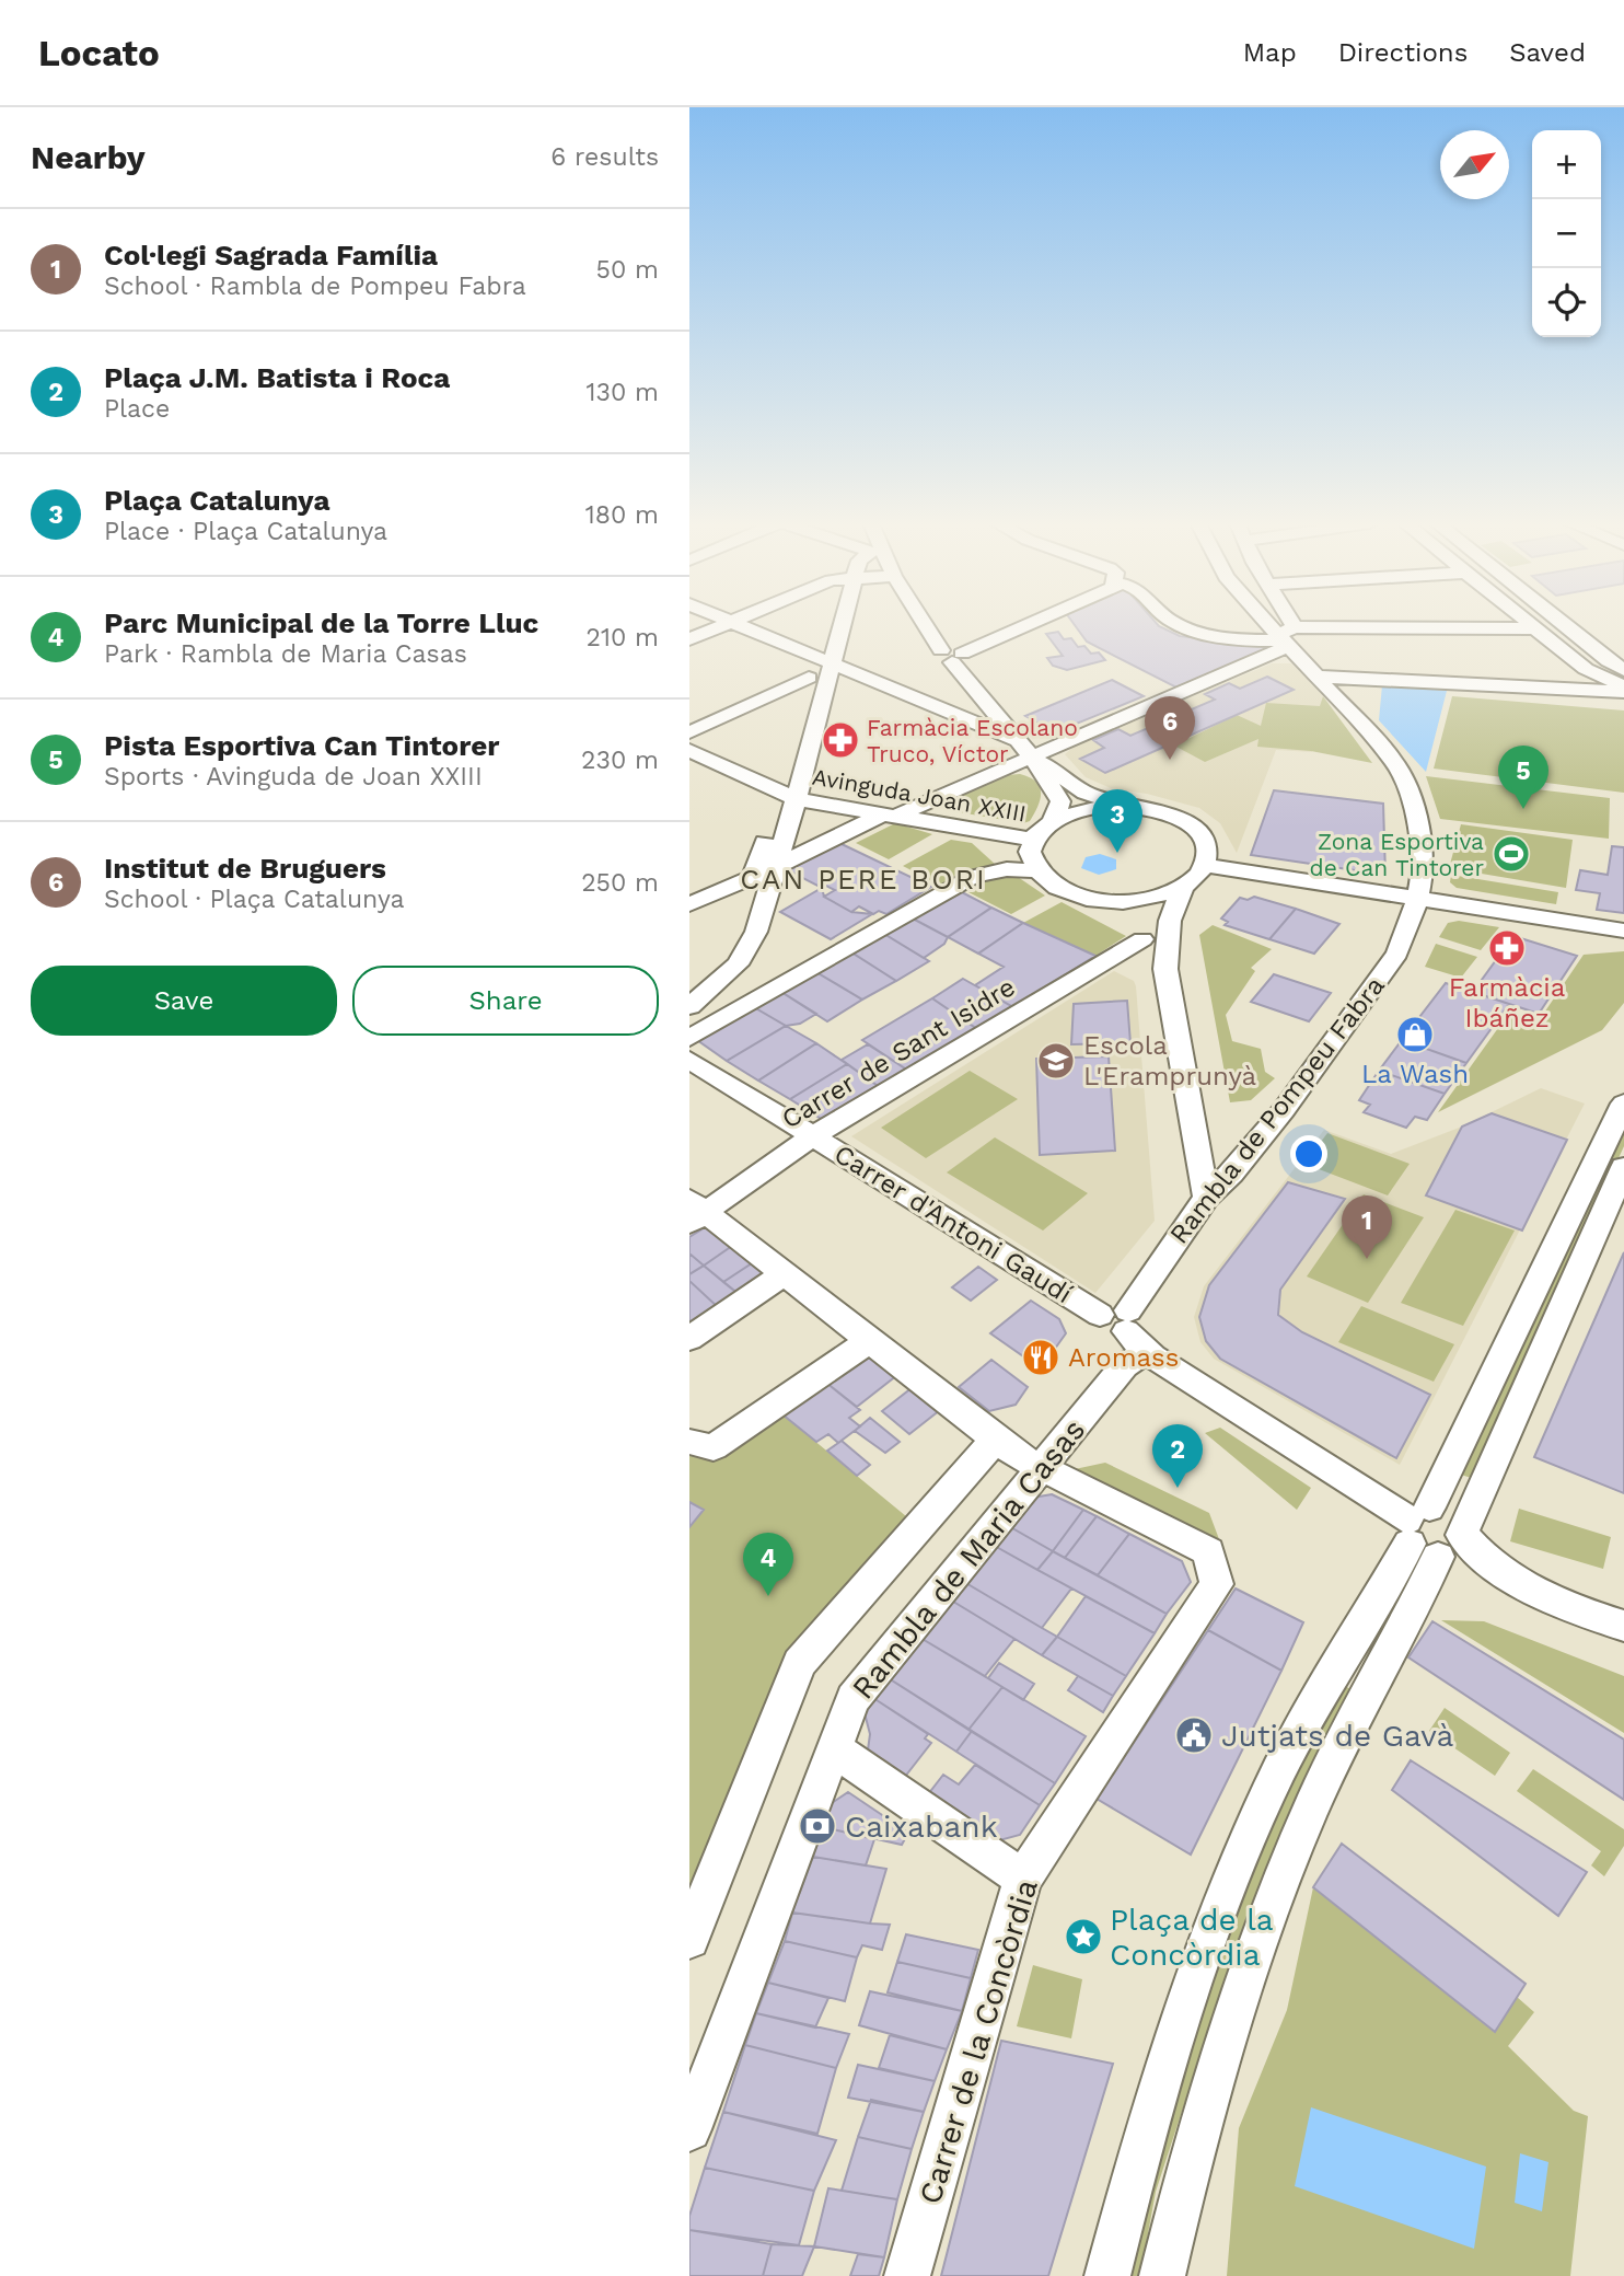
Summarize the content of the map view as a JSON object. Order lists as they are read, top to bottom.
{
  "streets": {
    "street": [
      "Avinguda Joan XXIII",
      "Carrer de Sant Isidre",
      "Rambla de Pompeu Fabra",
      "Carrer d'Antoni Gaudí",
      "Rambla de Maria Casas",
      "Carrer de la Concòrdia"
    ]
  },
  "crossings": [
    ["Carrer de Sant Isidre", "Carrer d'Antoni Gaudí"],
    ["Rambla de Pompeu Fabra", "Carrer d'Antoni Gaudí"],
    ["Rambla de Pompeu Fabra", "Rambla de Maria Casas"],
    ["Carrer d'Antoni Gaudí", "Rambla de Maria Casas"],
    ["Rambla de Maria Casas", "Carrer de la Concòrdia"]
  ],
  "districts": ["CAN PERE BORI"],
  "places": {
    "pharmacy": ["Farmàcia Escolano Truco, Víctor", "Farmàcia Ibáñez"],
    "sports": ["Zona Esportiva de Can Tintorer"],
    "shop": ["La Wash"],
    "school or university": ["Escola L'Eramprunyà"],
    "restaurant": ["Aromass"],
    "public building": ["Jutjats de Gavà"],
    "bank": ["Caixabank"],
    "place": ["Plaça de la Concòrdia"]
  },
  "north": "top right",
  "page": {
    "header": "Locato",
    "nav": ["Map", "Directions", "Saved"],
    "heading": ["Nearby", "6 results"],
    "map_buttons": ["+", "−"],
    "list": [
      {
        "mark": "1",
        "name": "Col·legi Sagrada Família",
        "note": "School · Rambla de Pompeu Fabra",
        "value": "50 m"
      },
      {
        "mark": "2",
        "name": "Plaça J.M. Batista i Roca",
        "note": "Place",
        "value": "130 m"
      },
      {
        "mark": "3",
        "name": "Plaça Catalunya",
        "note": "Place · Plaça Catalunya",
        "value": "180 m"
      },
      {
        "mark": "4",
        "name": "Parc Municipal de la Torre Lluc",
        "note": "Park · Rambla de Maria Casas",
        "value": "210 m"
      },
      {
        "mark": "5",
        "name": "Pista Esportiva Can Tintorer",
        "note": "Sports · Avinguda de Joan XXIII",
        "value": "230 m"
      },
      {
        "mark": "6",
        "name": "Institut de Bruguers",
        "note": "School · Plaça Catalunya",
        "value": "250 m"
      }
    ],
    "pins": [
      "6",
      "5",
      "3",
      "1",
      "2",
      "4"
    ],
    "buttons": ["Save", "Share"]
  }
}
